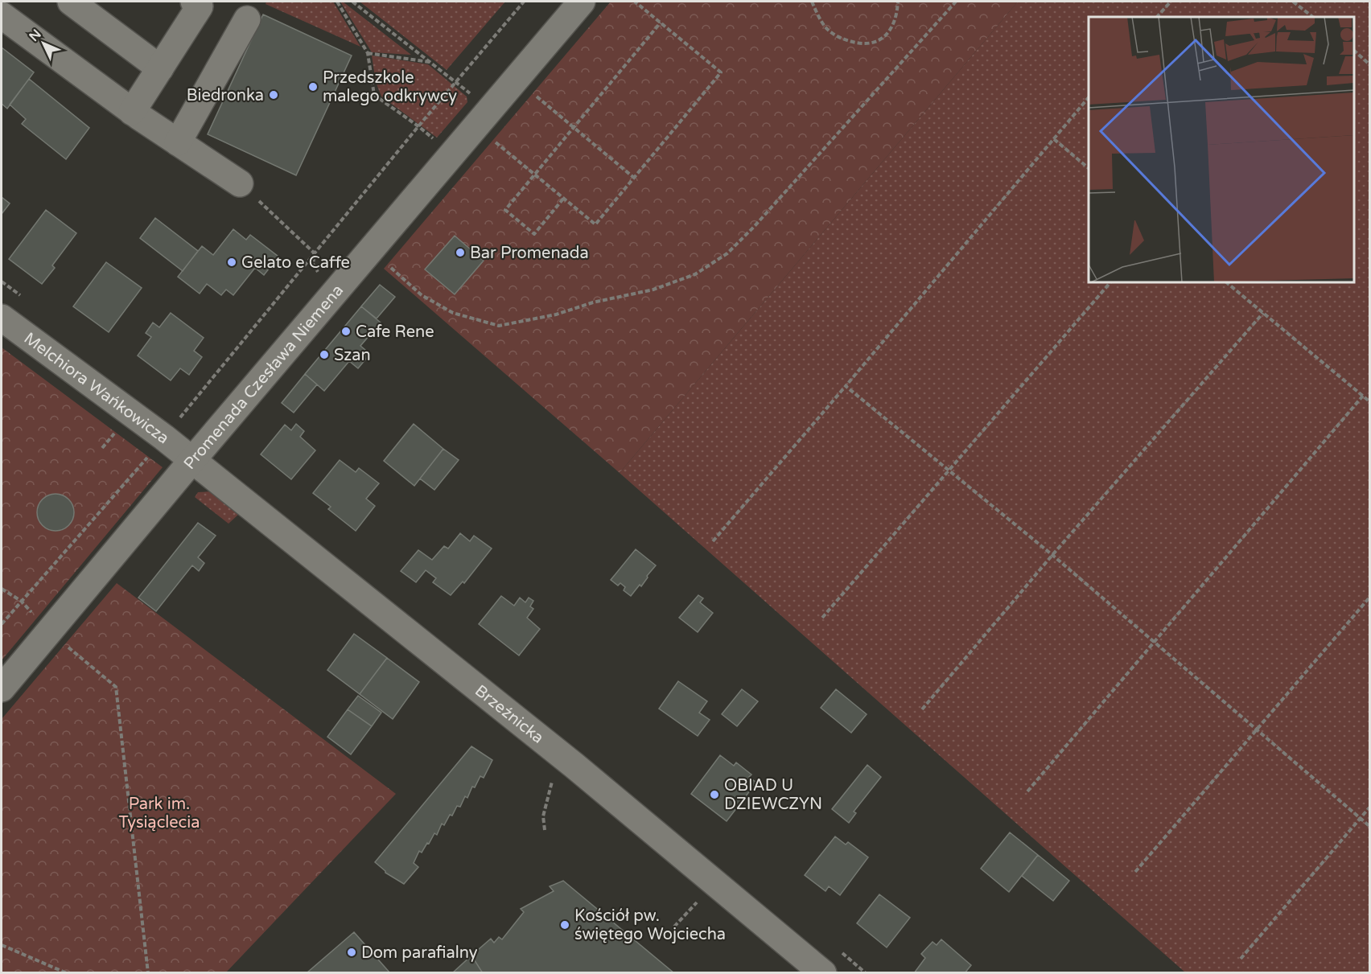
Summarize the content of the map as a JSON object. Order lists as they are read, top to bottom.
{
  "streets": {
    "street": ["Promenada Czesława Niemena", "Melchiora Wańkowicza", "Brzeźnicka"]
  },
  "crossings": [
    ["Promenada Czesława Niemena", "Melchiora Wańkowicza"],
    ["Promenada Czesława Niemena", "Brzeźnicka"],
    ["Melchiora Wańkowicza", "Brzeźnicka"]
  ],
  "parks": ["Park im. Tysiąclecia"],
  "places": [
    "Przedszkole malego odkrywcy",
    "Biedronka",
    "Bar Promenada",
    "Gelato e Caffe",
    "Cafe Rene",
    "Szan",
    "OBIAD U DZIEWCZYN",
    "Kościół pw. świętego Wojciecha",
    "Dom parafialny"
  ],
  "north": "top left"
}
